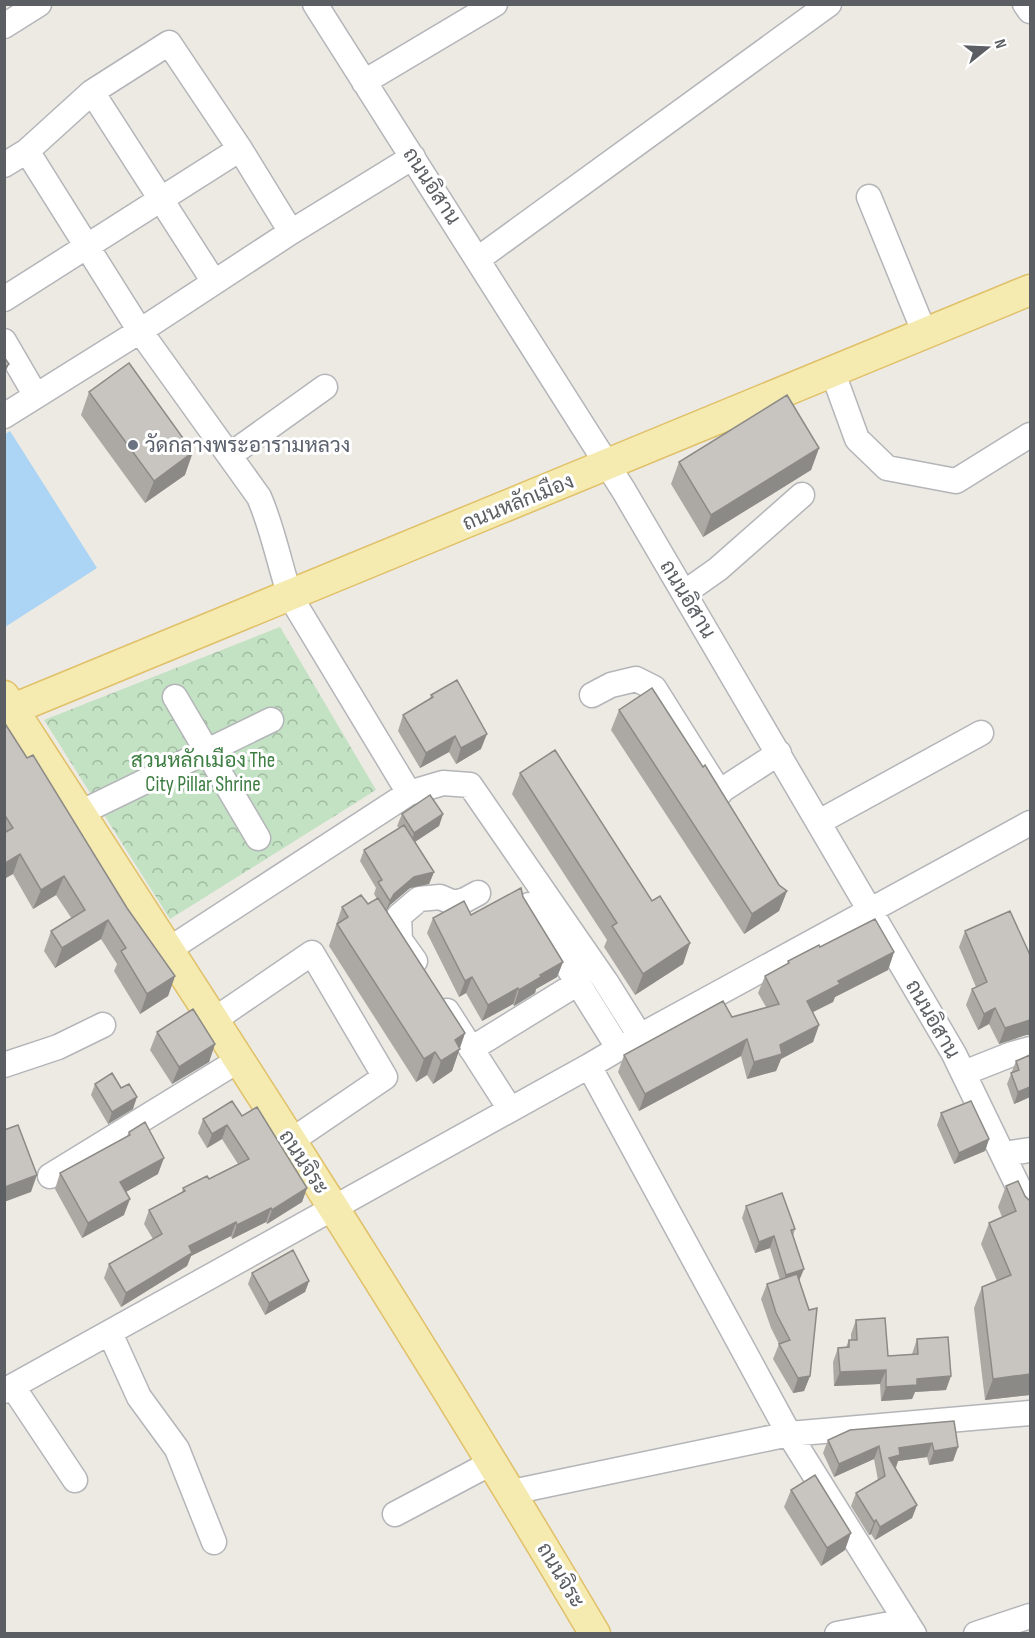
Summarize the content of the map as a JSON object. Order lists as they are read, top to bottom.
{
  "streets": {
    "main road": ["ถนนหลักเมือง", "ถนนจิระ"],
    "street": ["ถนนอิสาน"]
  },
  "crossings": [
    ["ถนนอิสาน", "ถนนหลักเมือง"],
    ["ถนนหลักเมือง", "ถนนจิระ"]
  ],
  "parks": ["สวนหลักเมือง The City Pillar Shrine"],
  "places": ["วัดกลางพระอารามหลวง"],
  "north": "right"
}
